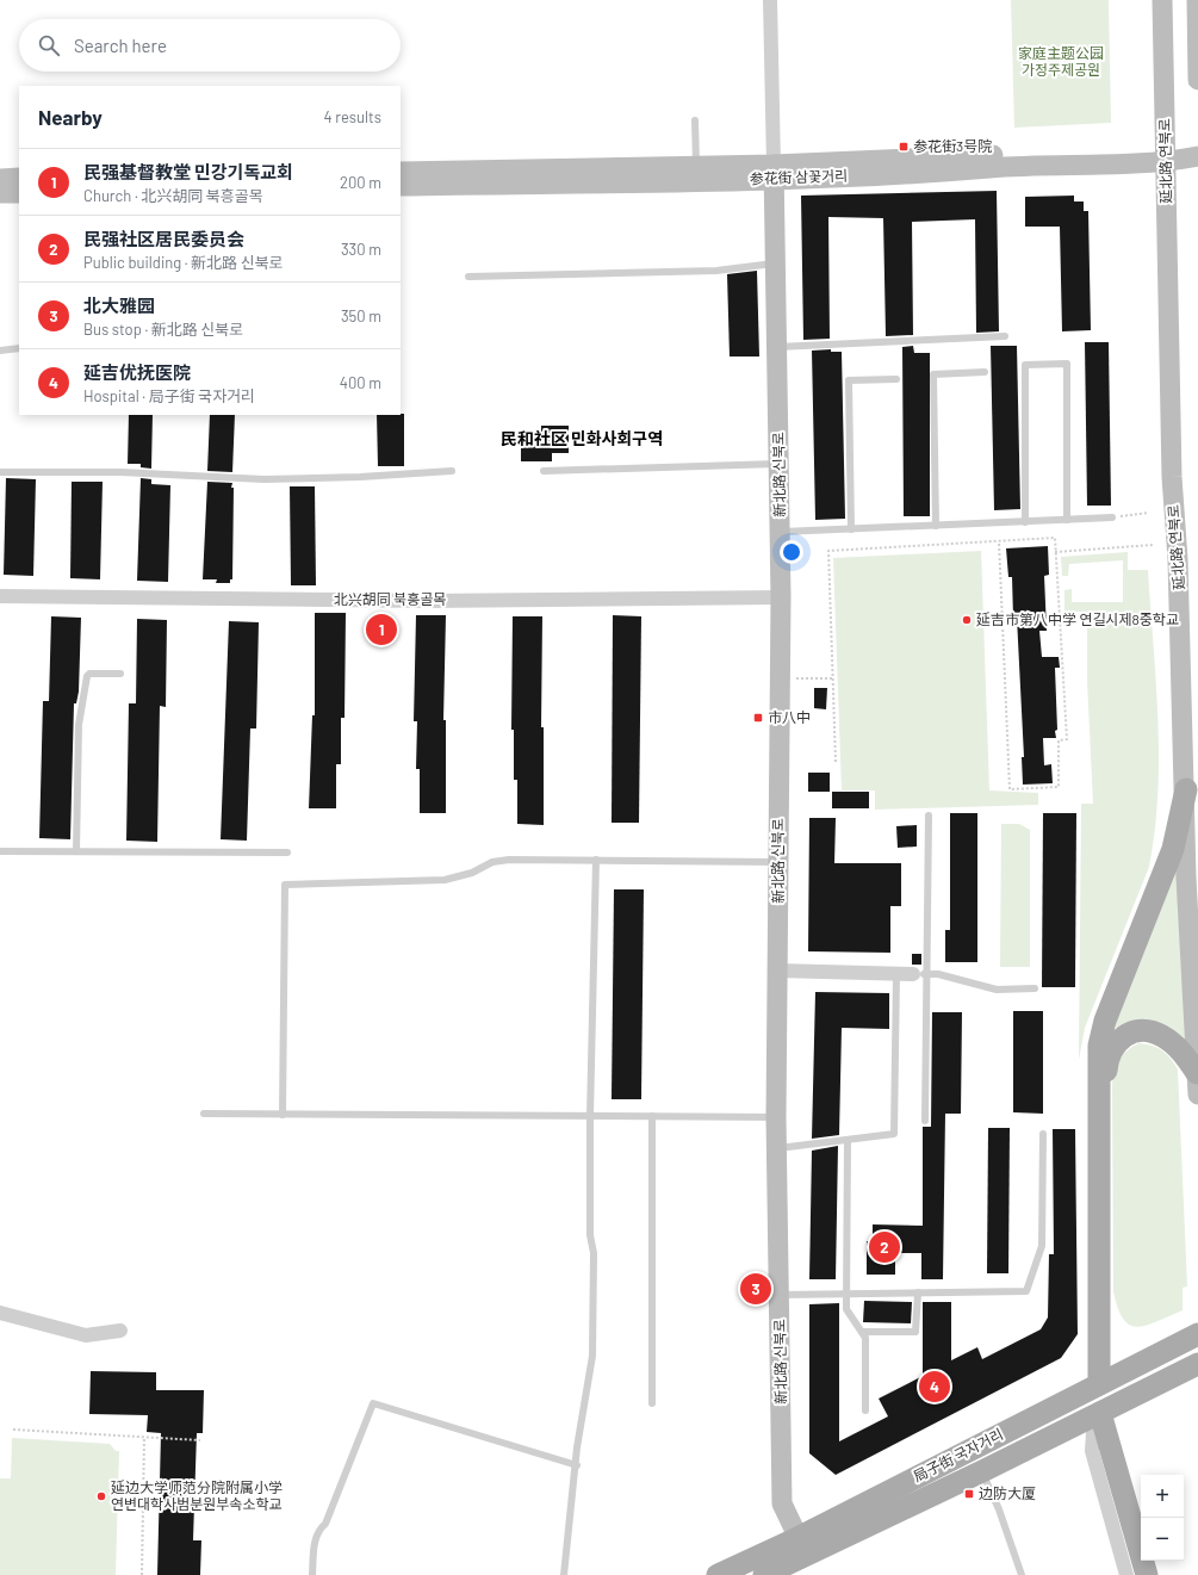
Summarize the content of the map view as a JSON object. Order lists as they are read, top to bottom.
{
  "streets": {
    "main road": [
      "延北路 연북로",
      "参花街 삼꽃거리",
      "新北路 신북로",
      "局子街 국자거리"
    ],
    "street": ["北兴胡同 북흥골목"]
  },
  "crossings": [
    ["延北路 연북로", "参花街 삼꽃거리"],
    ["参花街 삼꽃거리", "新北路 신북로"],
    ["新北路 신북로", "北兴胡同 북흥골목"],
    ["新北路 신북로", "局子街 국자거리"]
  ],
  "districts": ["民和社区 민화사회구역"],
  "parks": ["家庭主题公园 가정주제공원"],
  "places": {
    "transit": ["参花街3号院", "市八中", "边防大厦"],
    "other": ["延吉市第八中学 연길시제8중학교", "延边大学师范分院附属小学 연변대학사범분원부속소학교"]
  },
  "page": {
    "search": "Search here",
    "heading": ["Nearby", "4 results"],
    "list": [
      {
        "mark": "1",
        "name": "民强基督教堂 민강기독교회",
        "note": "Church · 北兴胡同 북흥골목",
        "value": "200 m"
      },
      {
        "mark": "2",
        "name": "民强社区居民委员会",
        "note": "Public building · 新北路 신북로",
        "value": "330 m"
      },
      {
        "mark": "3",
        "name": "北大雅园",
        "note": "Bus stop · 新北路 신북로",
        "value": "350 m"
      },
      {
        "mark": "4",
        "name": "延吉优抚医院",
        "note": "Hospital · 局子街 국자거리",
        "value": "400 m"
      }
    ],
    "pins": [
      "1",
      "2",
      "3",
      "4"
    ],
    "map_buttons": ["+", "−"]
  }
}
